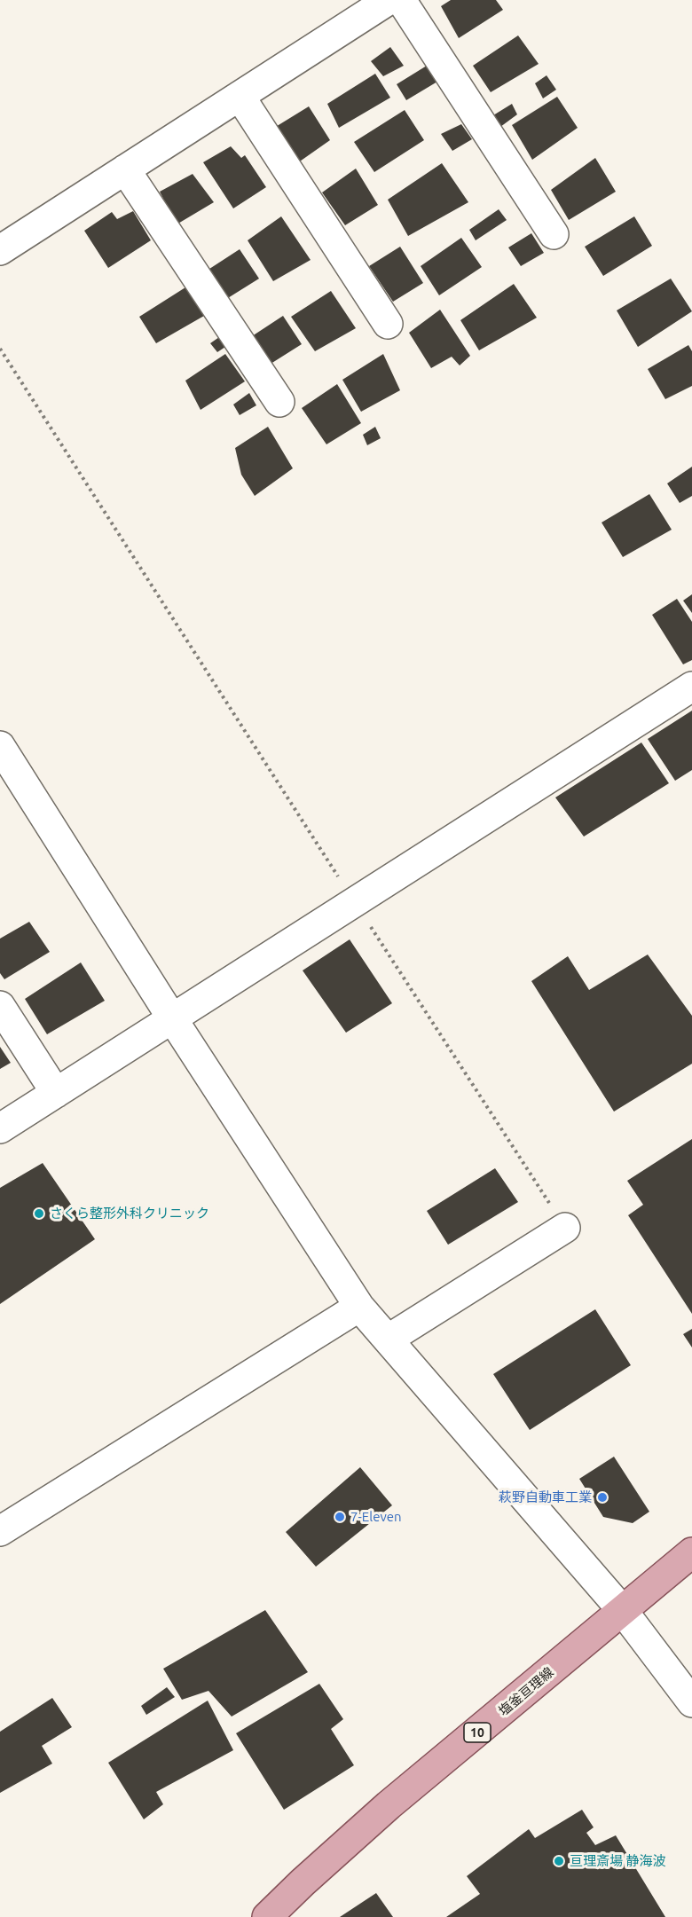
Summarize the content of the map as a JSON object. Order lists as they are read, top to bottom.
{
  "streets": {
    "main road": ["塩釜亘理線", "10"]
  },
  "places": [
    "さくら整形外科クリニック",
    "萩野自動車工業",
    "7-Eleven",
    "亘理斎場 静海波"
  ]
}
